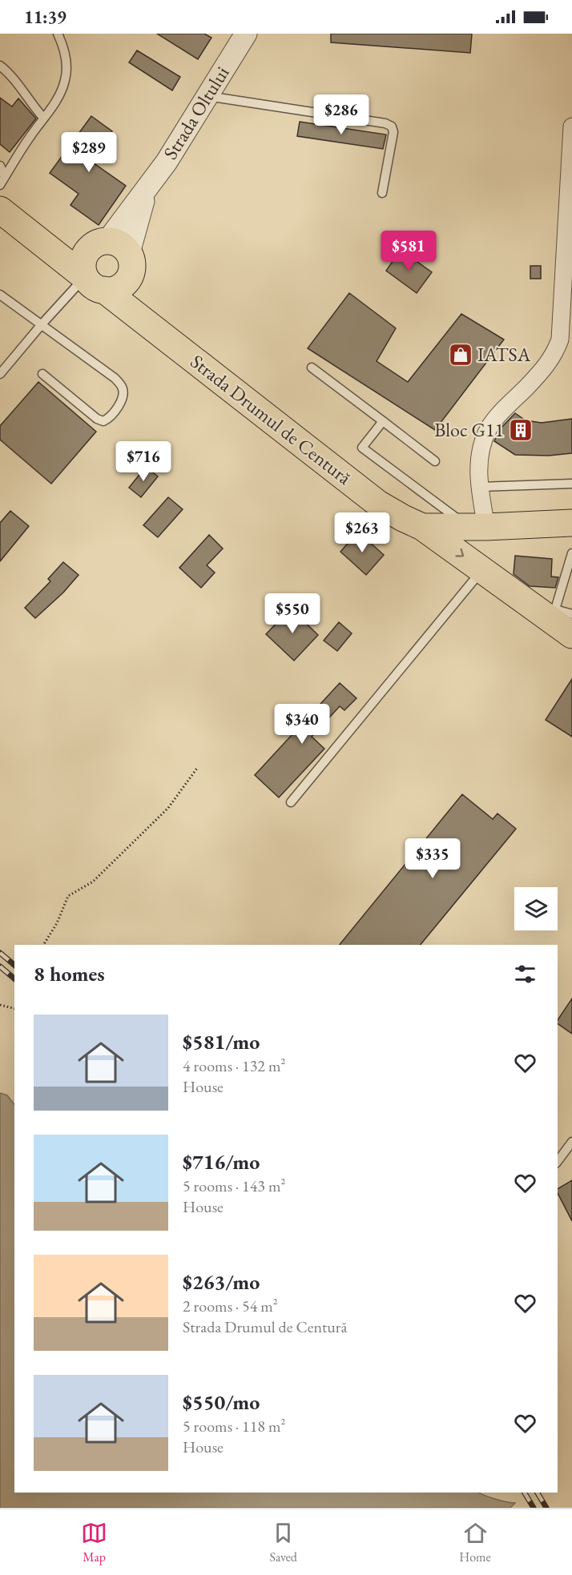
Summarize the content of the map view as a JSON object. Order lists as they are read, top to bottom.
{
  "streets": {
    "highway": ["Strada Drumul de Centură"],
    "street": ["Strada Oltului"]
  },
  "places": {
    "shop": ["IATSA"],
    "building": ["Bloc G11"]
  },
  "page": {
    "status": "11:39",
    "price": [
      "$286",
      "$289",
      "$581",
      "$716",
      "$263",
      "$550",
      "$340",
      "$335"
    ],
    "heading": "8 homes",
    "list": [
      {
        "name": "$581/mo",
        "note": "4 rooms · 132 m² · House"
      },
      {
        "name": "$716/mo",
        "note": "5 rooms · 143 m² · House"
      },
      {
        "name": "$263/mo",
        "note": "2 rooms · 54 m² · Strada Drumul de Centură"
      },
      {
        "name": "$550/mo",
        "note": "5 rooms · 118 m² · House"
      }
    ],
    "tabs": ["Map", "Saved", "Home"]
  }
}
